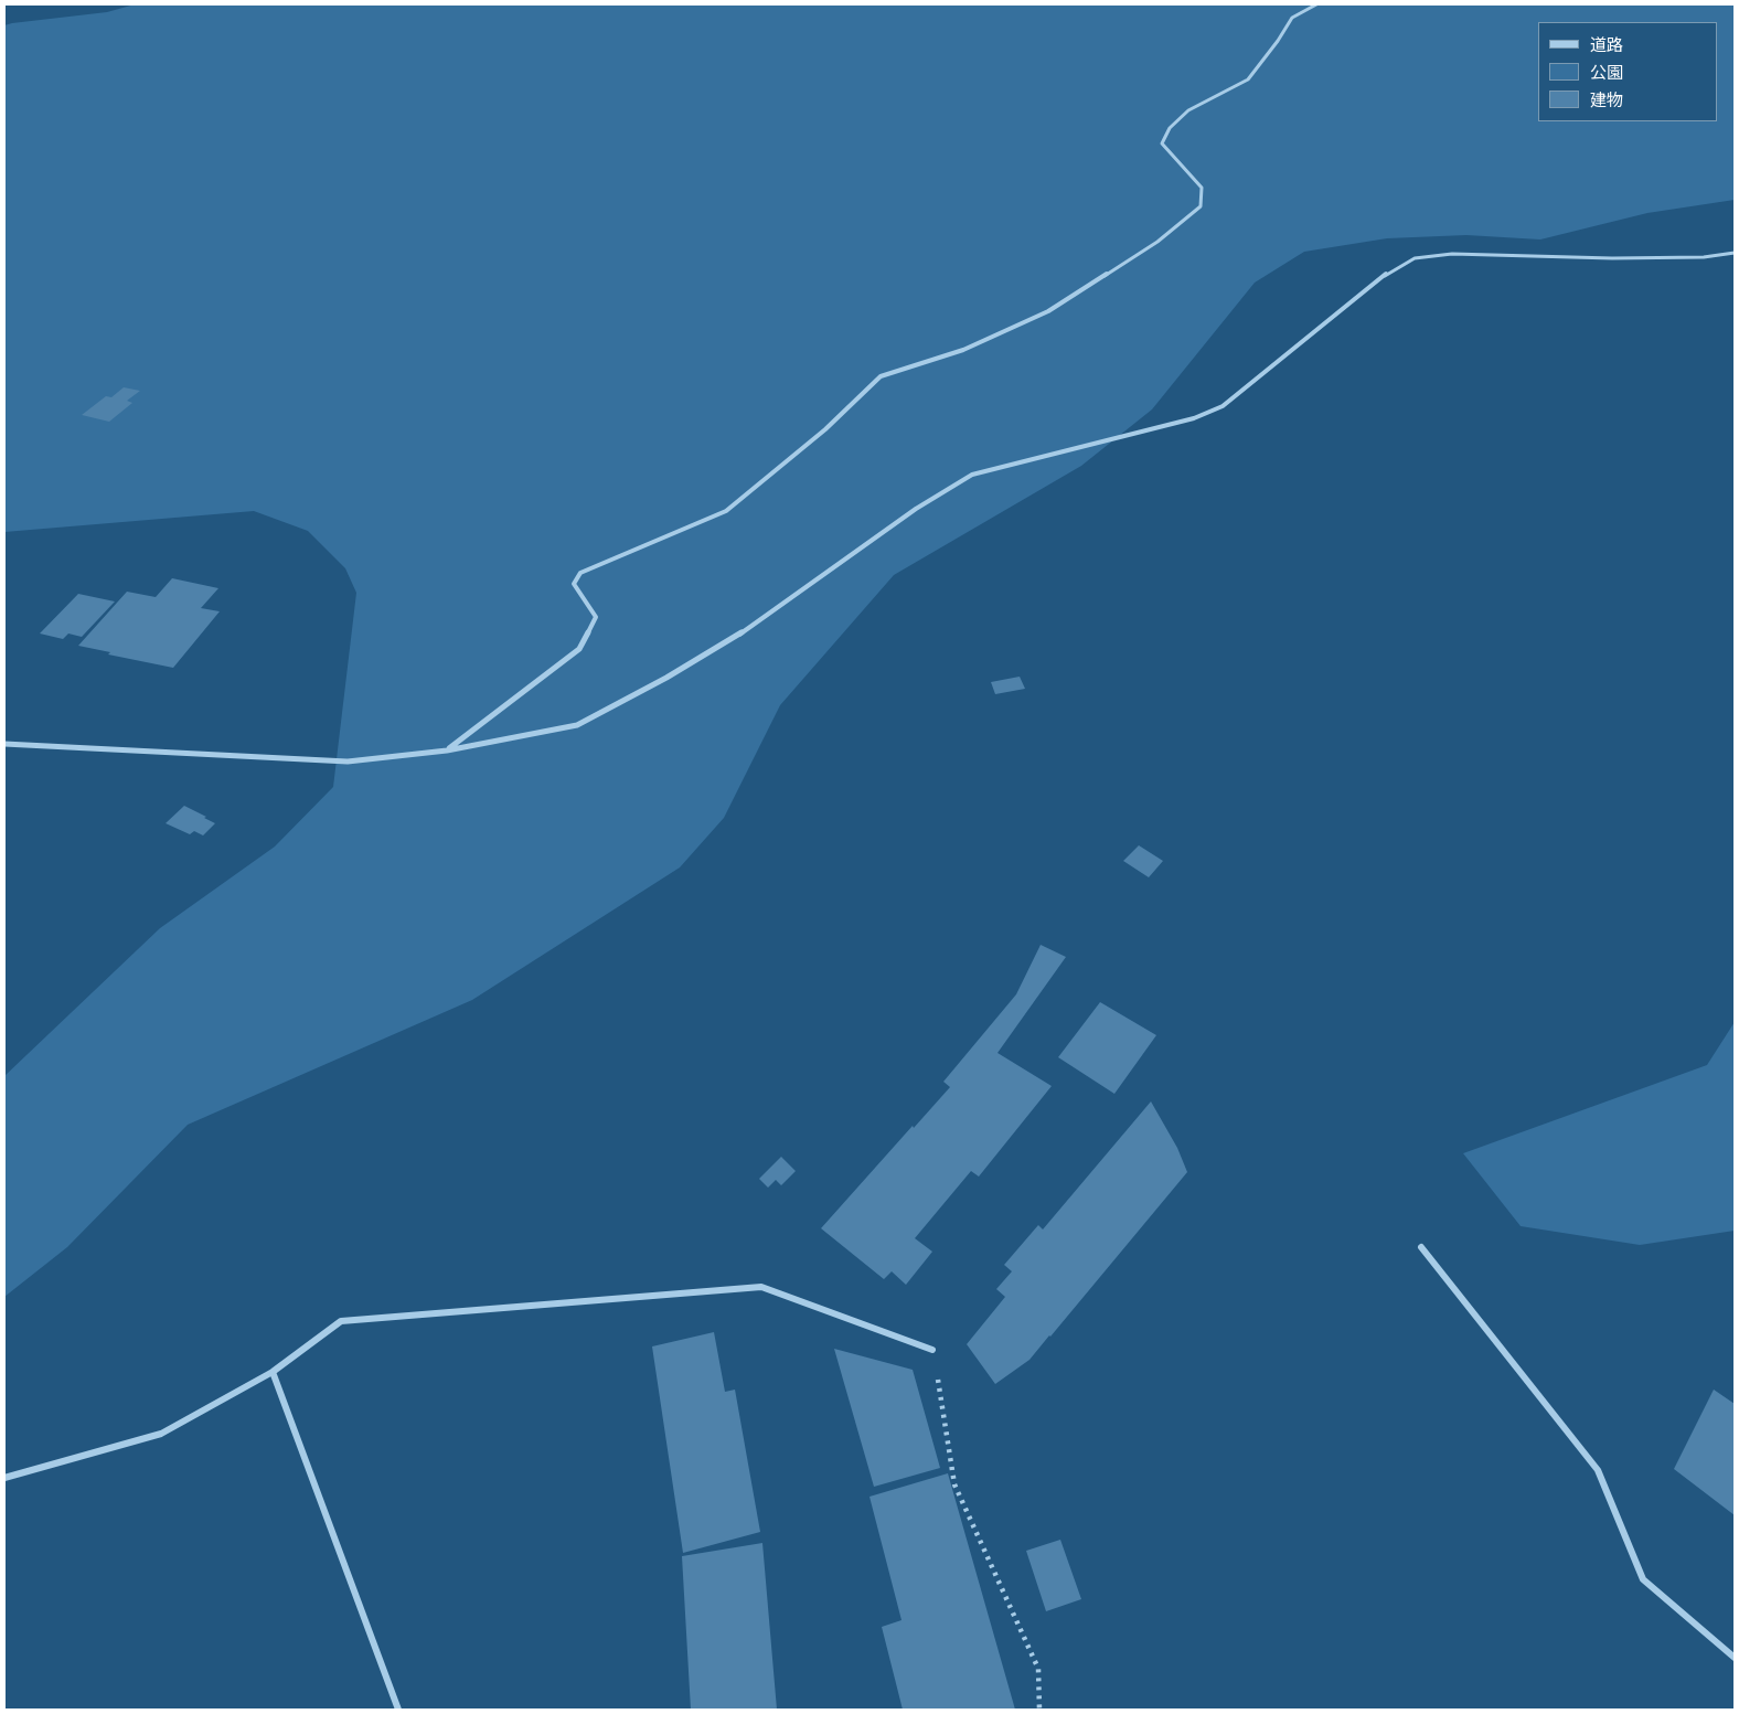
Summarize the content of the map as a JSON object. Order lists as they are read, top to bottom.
{
  "legend": ["道路", "公園", "建物"]
}
